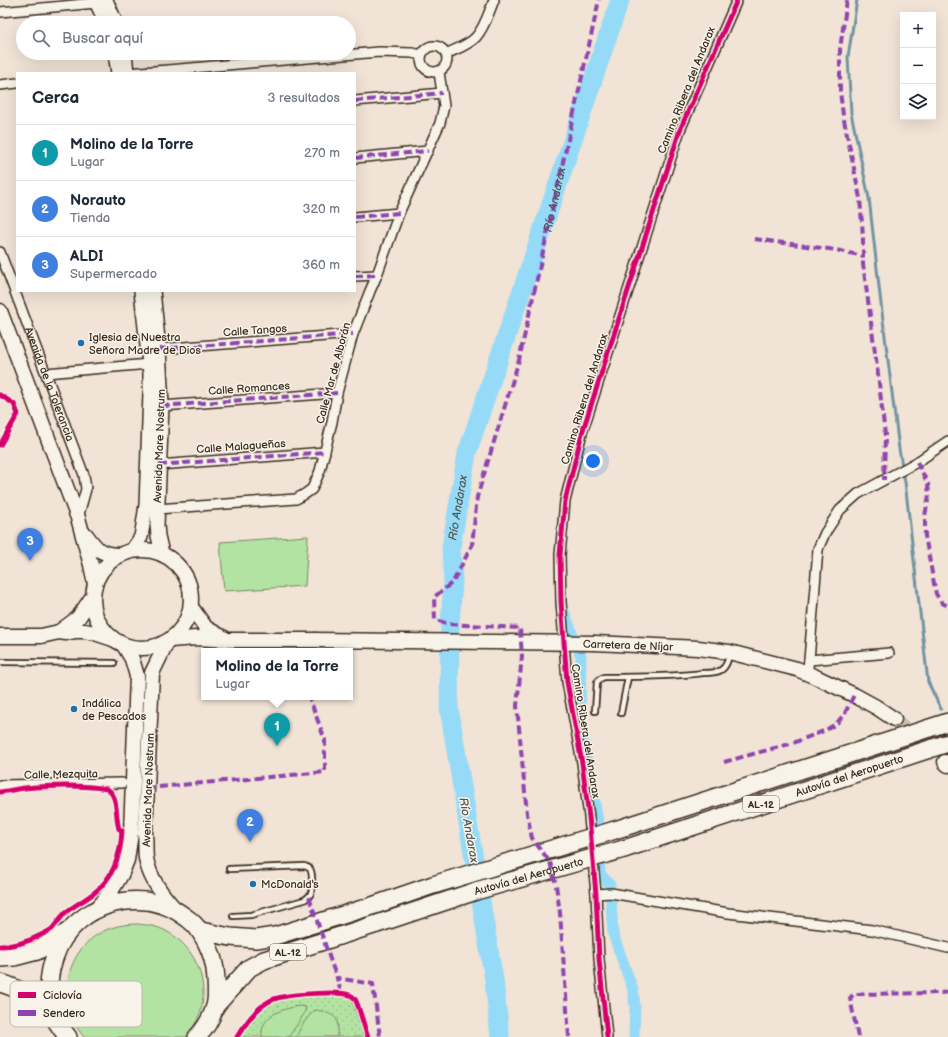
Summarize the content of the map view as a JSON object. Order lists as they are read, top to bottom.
{
  "streets": {
    "highway": ["Autovía del Aeropuerto", "AL-12"],
    "main road": ["Avenida de la Tolerancia", "Avenida Mare Nostrum", "Carretera de Níjar"],
    "street": [
      "Camino Ribera del Andarax",
      "Calle Tangos",
      "Calle Mar de Alborán",
      "Calle Romances",
      "Calle Malagueñas",
      "Calle Mezquita"
    ]
  },
  "crossings": [
    ["Calle Tangos", "Calle Mar de Alborán"],
    ["Calle Tangos", "Avenida Mare Nostrum"],
    ["Calle Mar de Alborán", "Calle Romances"],
    ["Calle Mar de Alborán", "Avenida Mare Nostrum"],
    ["Calle Mar de Alborán", "Calle Malagueñas"],
    ["Avenida de la Tolerancia", "Avenida Mare Nostrum"],
    ["Avenida de la Tolerancia", "Carretera de Níjar"],
    ["Calle Romances", "Avenida Mare Nostrum"],
    ["Avenida Mare Nostrum", "Calle Malagueñas"],
    ["Avenida Mare Nostrum", "Carretera de Níjar"],
    ["Avenida Mare Nostrum", "AL-12"],
    ["Autovía del Aeropuerto", "AL-12"]
  ],
  "water": ["Río Andarax"],
  "places": ["Iglesia de Nuestra Señora Madre de Dios", "Indálica de Pescados", "McDonald's"],
  "legend": ["Ciclovía", "Sendero"],
  "page": {
    "map_buttons": ["+", "−"],
    "search": "Buscar aquí",
    "heading": ["Cerca", "3 resultados"],
    "list": [
      {
        "mark": "1",
        "name": "Molino de la Torre",
        "note": "Lugar",
        "value": "270 m"
      },
      {
        "mark": "2",
        "name": "Norauto",
        "note": "Tienda",
        "value": "320 m"
      },
      {
        "mark": "3",
        "name": "ALDI",
        "note": "Supermercado",
        "value": "360 m"
      }
    ],
    "pins": ["3", "1", "2"],
    "popup": ["Molino de la Torre", "Lugar"]
  }
}
